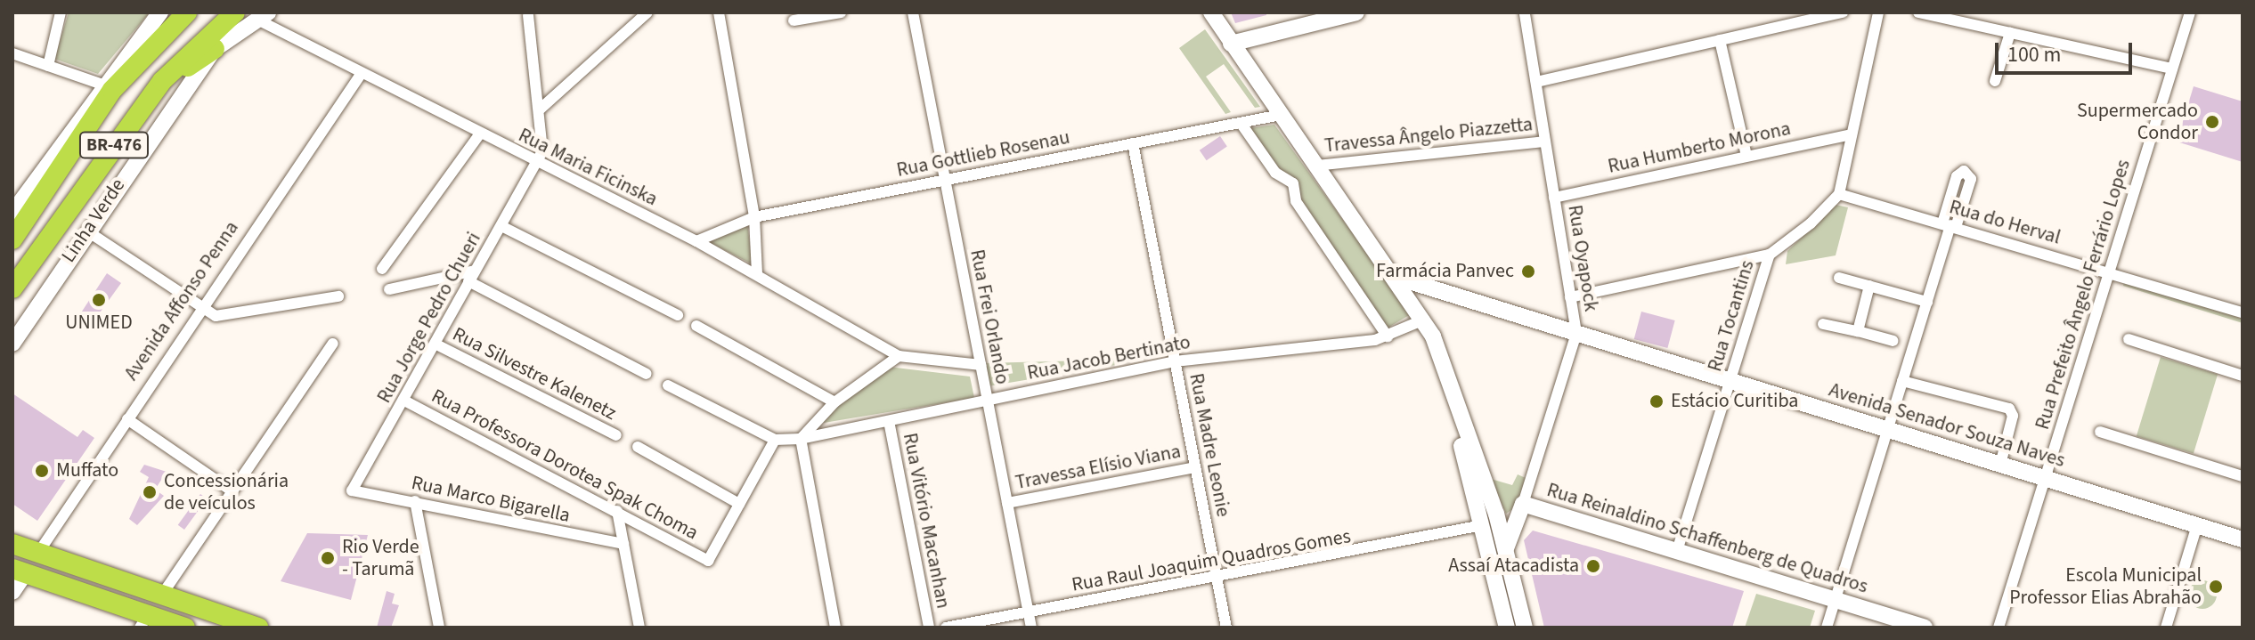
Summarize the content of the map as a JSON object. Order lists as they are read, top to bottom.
{
  "streets": {
    "highway": ["BR-476", "Linha Verde"],
    "main road": ["Avenida Senador Souza Naves", "Rua Reinaldino Schaffenberg de Quadros"],
    "street": [
      "Travessa Ângelo Piazzetta",
      "Rua Humberto Morona",
      "Rua Gottlieb Rosenau",
      "Rua Maria Ficinska",
      "Rua do Herval",
      "Rua Oyapock",
      "Rua Prefeito Ângelo Ferrário Lopes",
      "Avenida Affonso Penna",
      "Rua Tocantins",
      "Rua Frei Orlando",
      "Rua Jorge Pedro Chueri",
      "Rua Jacob Bertinato",
      "Rua Silvestre Kalenetz",
      "Rua Madre Leonie",
      "Rua Professora Dorotea Spak Choma",
      "Travessa Elísio Viana",
      "Rua Marco Bigarella",
      "Rua Vitório Macanhan",
      "Rua Raul Joaquim Quadros Gomes"
    ]
  },
  "crossings": [
    ["Travessa Ângelo Piazzetta", "Rua Oyapock"],
    ["Rua Humberto Morona", "Rua Oyapock"],
    ["Rua Gottlieb Rosenau", "Rua Maria Ficinska"],
    ["Rua Gottlieb Rosenau", "Rua Frei Orlando"],
    ["Rua Gottlieb Rosenau", "Rua Madre Leonie"],
    ["Rua Maria Ficinska", "Linha Verde"],
    ["Rua Maria Ficinska", "Avenida Affonso Penna"],
    ["Rua Maria Ficinska", "Rua Jorge Pedro Chueri"],
    ["Rua do Herval", "Rua Prefeito Ângelo Ferrário Lopes"],
    ["Rua Oyapock", "Avenida Senador Souza Naves"],
    ["Rua Oyapock", "Rua Reinaldino Schaffenberg de Quadros"],
    ["Rua Prefeito Ângelo Ferrário Lopes", "Avenida Senador Souza Naves"],
    ["Rua Tocantins", "Avenida Senador Souza Naves"],
    ["Rua Tocantins", "Rua Reinaldino Schaffenberg de Quadros"],
    ["Rua Frei Orlando", "Rua Jacob Bertinato"],
    ["Rua Frei Orlando", "Travessa Elísio Viana"],
    ["Rua Frei Orlando", "Rua Raul Joaquim Quadros Gomes"],
    ["Rua Jorge Pedro Chueri", "Rua Silvestre Kalenetz"],
    ["Rua Jorge Pedro Chueri", "Rua Professora Dorotea Spak Choma"],
    ["Rua Jorge Pedro Chueri", "Rua Marco Bigarella"],
    ["Rua Jacob Bertinato", "Rua Madre Leonie"],
    ["Rua Jacob Bertinato", "Rua Vitório Macanhan"],
    ["Rua Madre Leonie", "Travessa Elísio Viana"],
    ["Rua Madre Leonie", "Rua Raul Joaquim Quadros Gomes"]
  ],
  "places": [
    "Supermercado Condor",
    "Farmácia Panvec",
    "UNIMED",
    "Estácio Curitiba",
    "Muffato",
    "Concessionária de veículos",
    "Rio Verde - Tarumã",
    "Assaí Atacadista",
    "Escola Municipal Professor Elias Abrahão"
  ],
  "scale_bar": "100 m"
}
